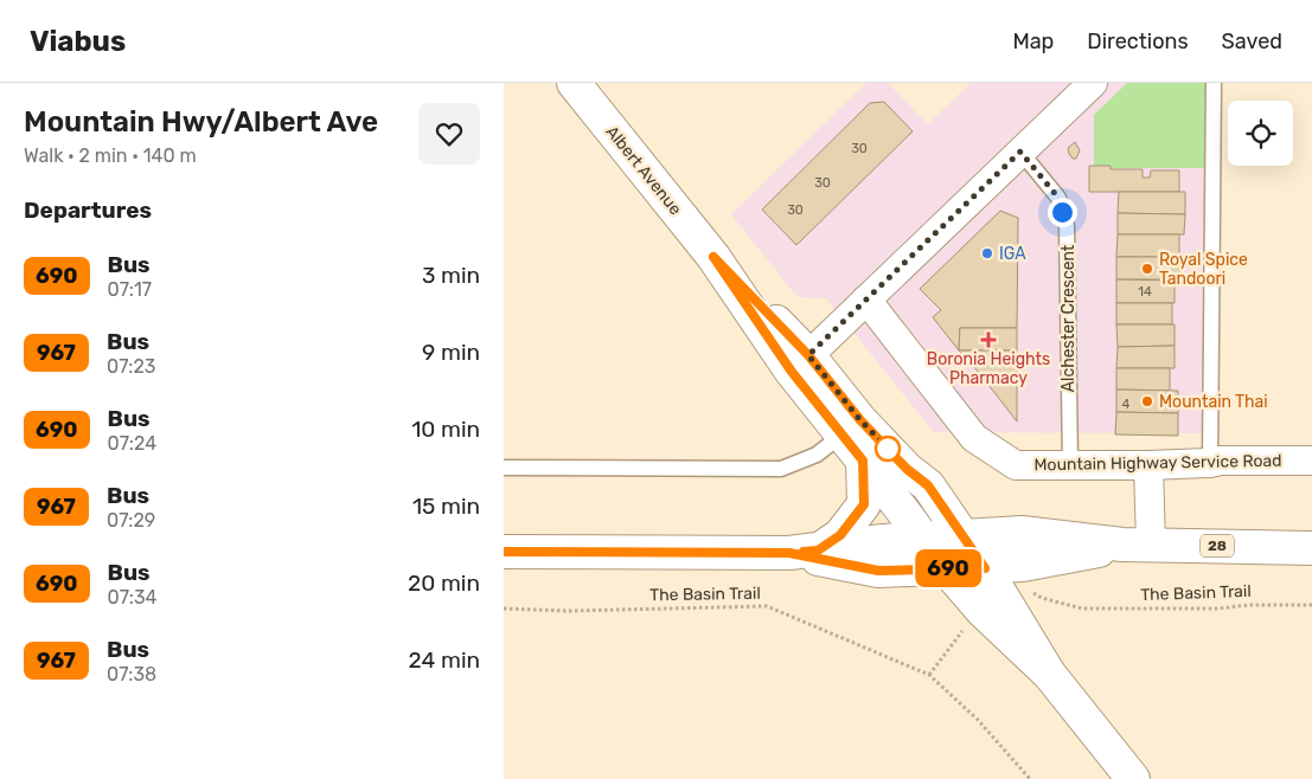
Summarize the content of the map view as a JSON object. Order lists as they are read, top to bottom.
{
  "streets": {
    "main road": ["Albert Avenue", "28"],
    "street": ["Mountain Highway Service Road"],
    "lane": ["Alchester Crescent"],
    "path": ["The Basin Trail"]
  },
  "crossings": [
    ["Albert Avenue", "28"],
    ["Alchester Crescent", "Mountain Highway Service Road"]
  ],
  "places": {
    "other": ["IGA", "Royal Spice Tandoori", "Mountain Thai"],
    "health": ["Boronia Heights Pharmacy"]
  },
  "lines": ["bus line 690"],
  "house_numbers": [
    "30",
    "30",
    "30",
    "14",
    "4"
  ],
  "page": {
    "header": "Viabus",
    "nav": ["Map", "Directions", "Saved"],
    "heading": [
      ["Mountain Hwy/Albert Ave", "Walk · 2 min · 140 m"],
      "Departures"
    ],
    "on_map": "690",
    "list": [
      {
        "mark": "690",
        "name": "Bus",
        "note": "07:17",
        "value": "3 min"
      },
      {
        "mark": "967",
        "name": "Bus",
        "note": "07:23",
        "value": "9 min"
      },
      {
        "mark": "690",
        "name": "Bus",
        "note": "07:24",
        "value": "10 min"
      },
      {
        "mark": "967",
        "name": "Bus",
        "note": "07:29",
        "value": "15 min"
      },
      {
        "mark": "690",
        "name": "Bus",
        "note": "07:34",
        "value": "20 min"
      },
      {
        "mark": "967",
        "name": "Bus",
        "note": "07:38",
        "value": "24 min"
      }
    ]
  }
}
